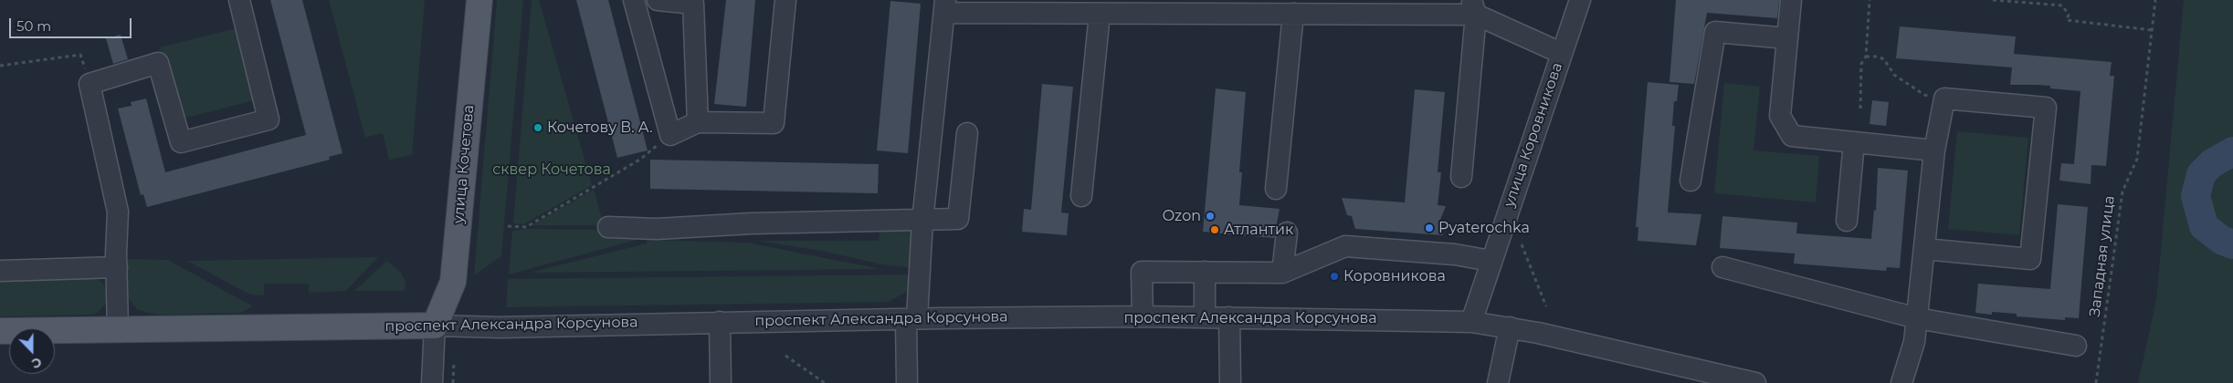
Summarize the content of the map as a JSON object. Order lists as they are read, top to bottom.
{
  "streets": {
    "main road": ["улица Кочетова", "проспект Александра Корсунова"],
    "street": ["улица Коровникова"],
    "path": ["Западная улица"]
  },
  "crossings": [
    ["улица Коровникова", "проспект Александра Корсунова"],
    ["улица Кочетова", "проспект Александра Корсунова"]
  ],
  "parks": ["сквер Кочетова"],
  "places": [
    "Кочетову В. А.",
    "Ozon",
    "Pyaterochka",
    "Атлантик",
    "Коровникова"
  ],
  "scale_bar": "50 m",
  "north": "bottom"
}
